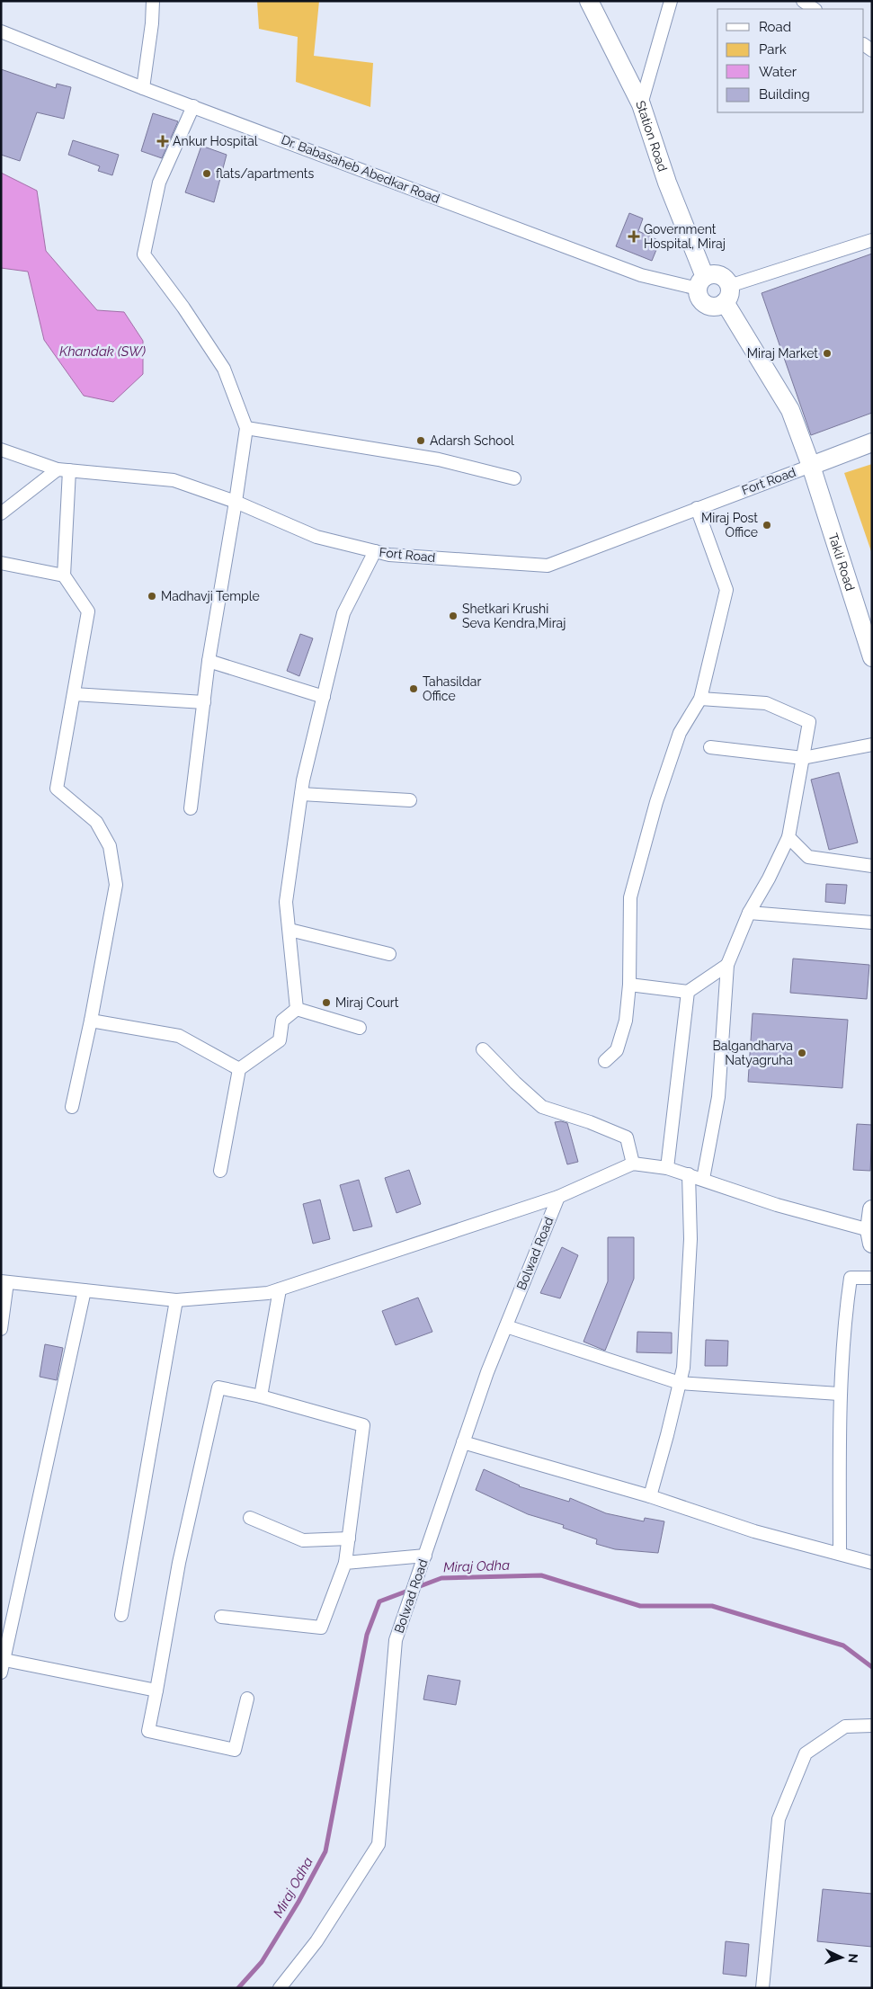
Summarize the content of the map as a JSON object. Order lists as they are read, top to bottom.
{
  "streets": {
    "main road": ["Station Road", "Takli Road"],
    "street": ["Dr. Babasaheb Abedkar Road", "Fort Road", "Bolwad Road"]
  },
  "crossings": [
    ["Station Road", "Dr. Babasaheb Abedkar Road"],
    ["Station Road", "Takli Road"],
    ["Dr. Babasaheb Abedkar Road", "Takli Road"],
    ["Fort Road", "Takli Road"]
  ],
  "water": ["Khandak (SW)", "Miraj Odha"],
  "places": {
    "health": ["Ankur Hospital", "Government Hospital, Miraj"],
    "other": [
      "flats/apartments",
      "Miraj Market",
      "Adarsh School",
      "Miraj Post Office",
      "Madhavji Temple",
      "Shetkari Krushi Seva Kendra,Miraj",
      "Tahasildar Office",
      "Miraj Court",
      "Balgandharva Natyagruha"
    ]
  },
  "legend": [
    "Road",
    "Park",
    "Water",
    "Building"
  ],
  "north": "right"
}
